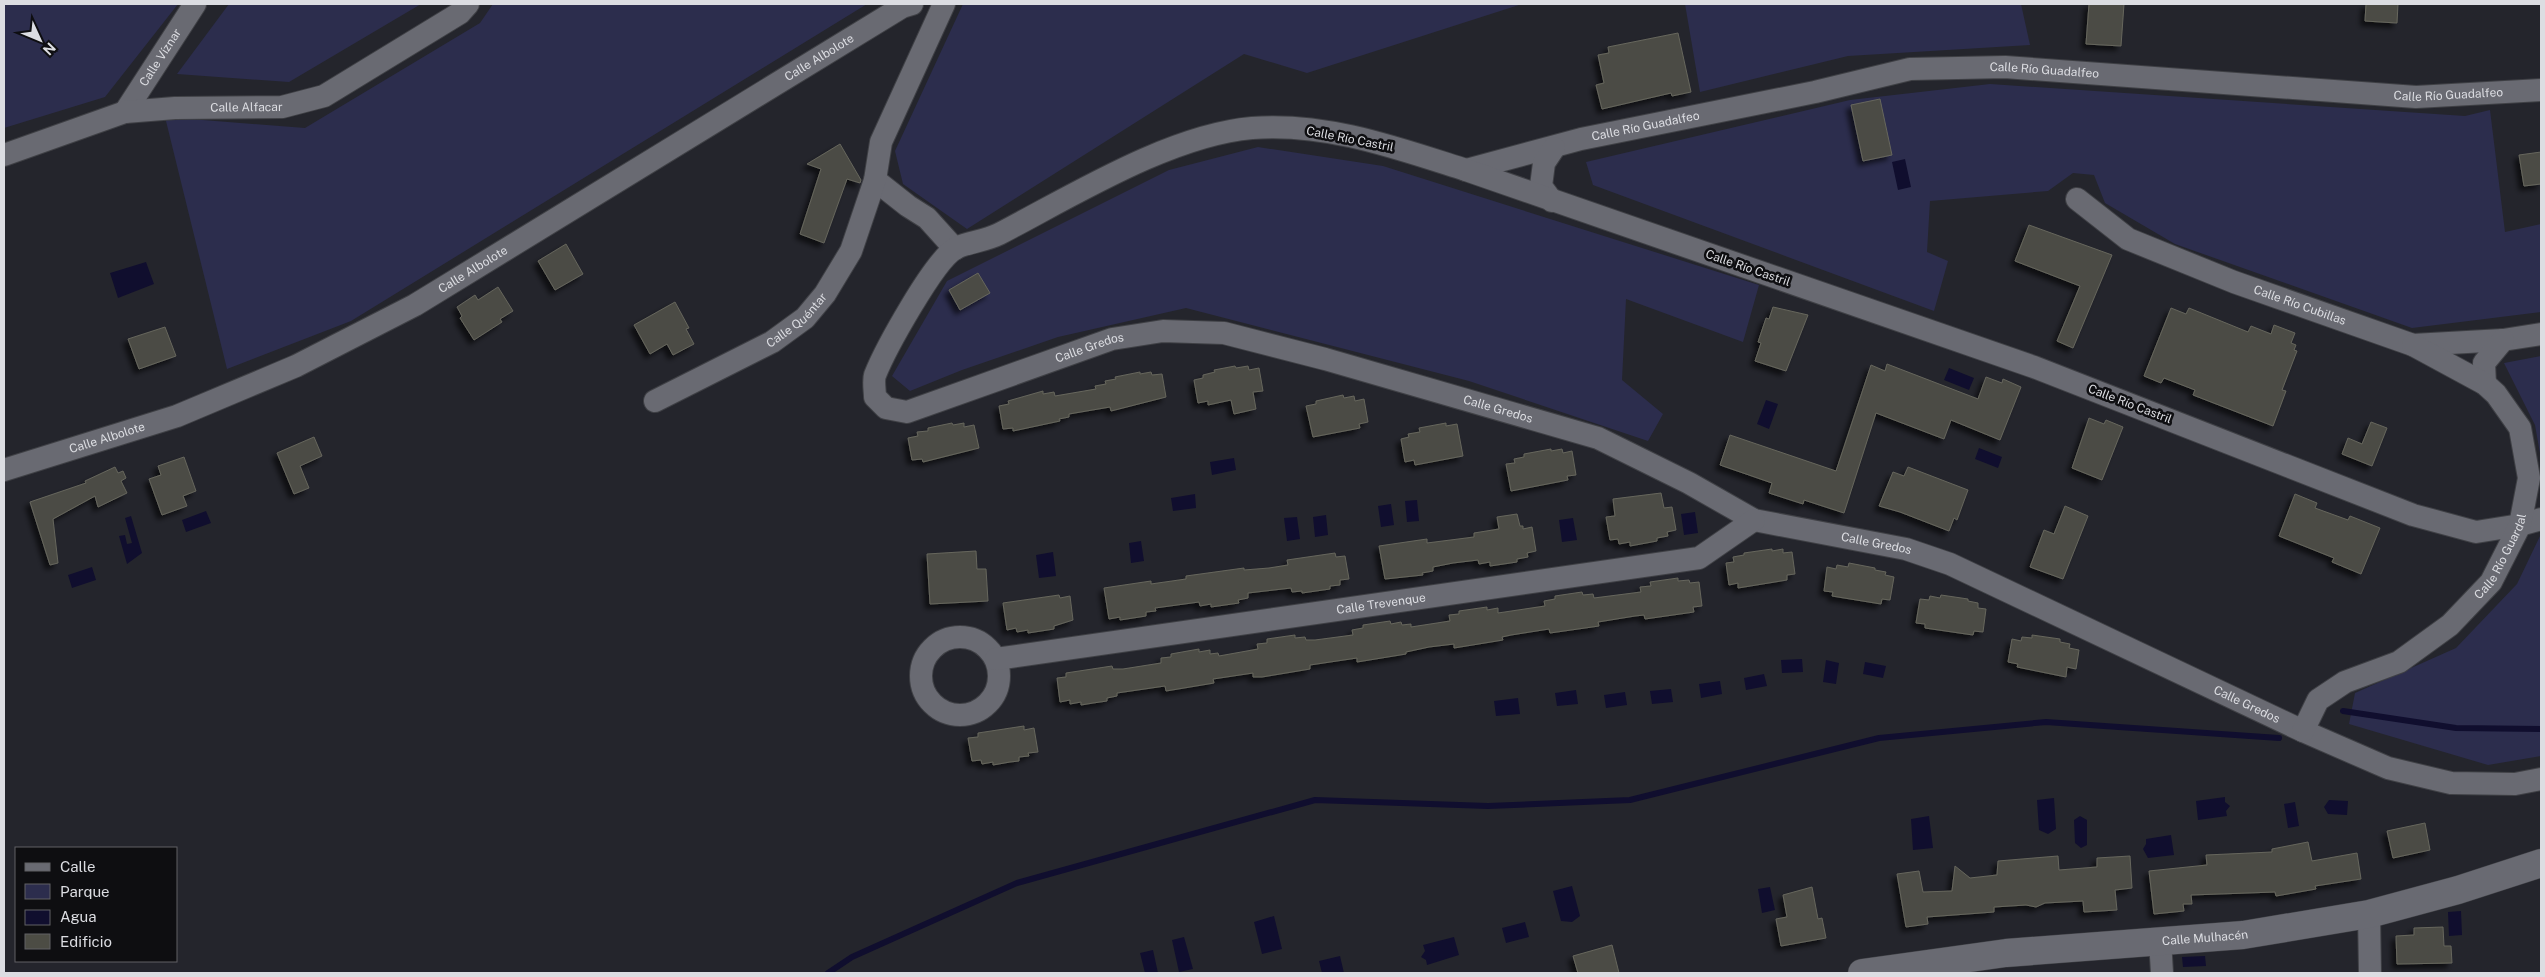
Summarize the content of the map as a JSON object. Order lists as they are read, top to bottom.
{
  "streets": {
    "street": [
      "Calle Albolote",
      "Calle Víznar",
      "Calle Río Guadalfeo",
      "Calle Alfacar",
      "Calle Río Castril",
      "Calle Río Cubillas",
      "Calle Quéntar",
      "Calle Gredos",
      "Calle Río Guardal",
      "Calle Trevenque",
      "Calle Mulhacén"
    ]
  },
  "crossings": [
    ["Calle Víznar", "Calle Alfacar"],
    ["Calle Río Guadalfeo", "Calle Río Castril"],
    ["Calle Río Castril", "Calle Gredos"],
    ["Calle Río Castril", "Calle Río Guardal"],
    ["Calle Río Cubillas", "Calle Río Guardal"],
    ["Calle Gredos", "Calle Río Guardal"],
    ["Calle Gredos", "Calle Trevenque"]
  ],
  "legend": [
    "Calle",
    "Parque",
    "Agua",
    "Edificio"
  ],
  "north": "bottom right"
}
